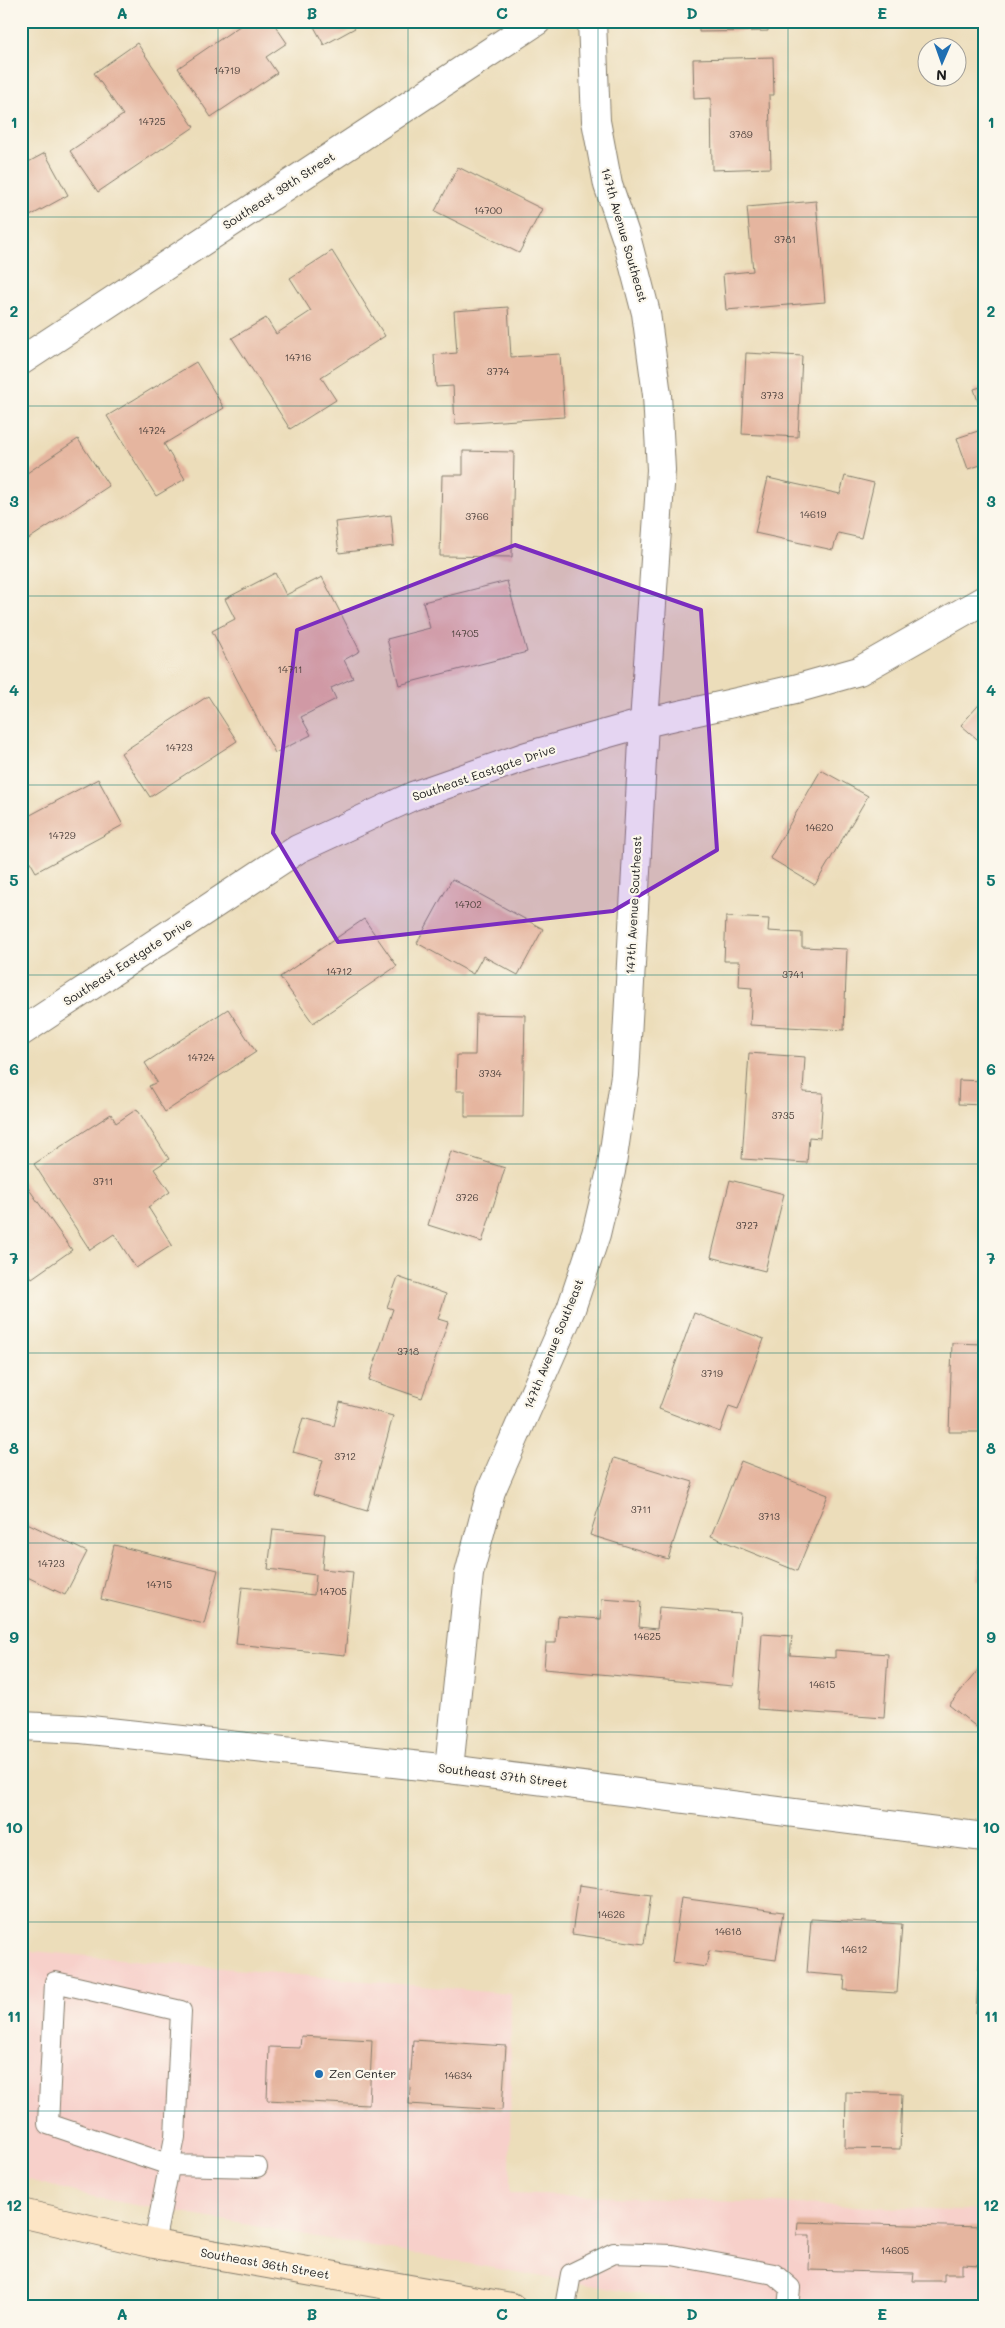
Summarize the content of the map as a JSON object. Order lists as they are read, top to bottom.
{
  "streets": {
    "main road": ["Southeast 36th Street"],
    "street": [
      "Southeast 39th Street",
      "147th Avenue Southeast",
      "Southeast Eastgate Drive",
      "Southeast 37th Street"
    ]
  },
  "crossings": [
    ["147th Avenue Southeast", "Southeast Eastgate Drive"],
    ["147th Avenue Southeast", "Southeast 37th Street"]
  ],
  "places": ["Zen Center"],
  "house_numbers": [
    "14719",
    "14725",
    "3789",
    "14700",
    "3781",
    "14716",
    "3774",
    "3773",
    "14724",
    "14619",
    "3766",
    "14705",
    "14711",
    "14723",
    "14620",
    "14729",
    "14702",
    "14712",
    "3741",
    "14724",
    "3734",
    "3735",
    "3711",
    "3726",
    "3727",
    "3718",
    "3719",
    "3712",
    "3711",
    "3713",
    "14723",
    "14715",
    "14705",
    "14625",
    "14615",
    "14626",
    "14618",
    "14612",
    "14634",
    "14605"
  ],
  "north": "bottom",
  "grid": {
    "columns": [
      "A",
      "B",
      "C",
      "D",
      "E"
    ],
    "rows": [
      "1",
      "2",
      "3",
      "4",
      "5",
      "6",
      "7",
      "8",
      "9",
      "10",
      "11",
      "12"
    ]
  }
}
